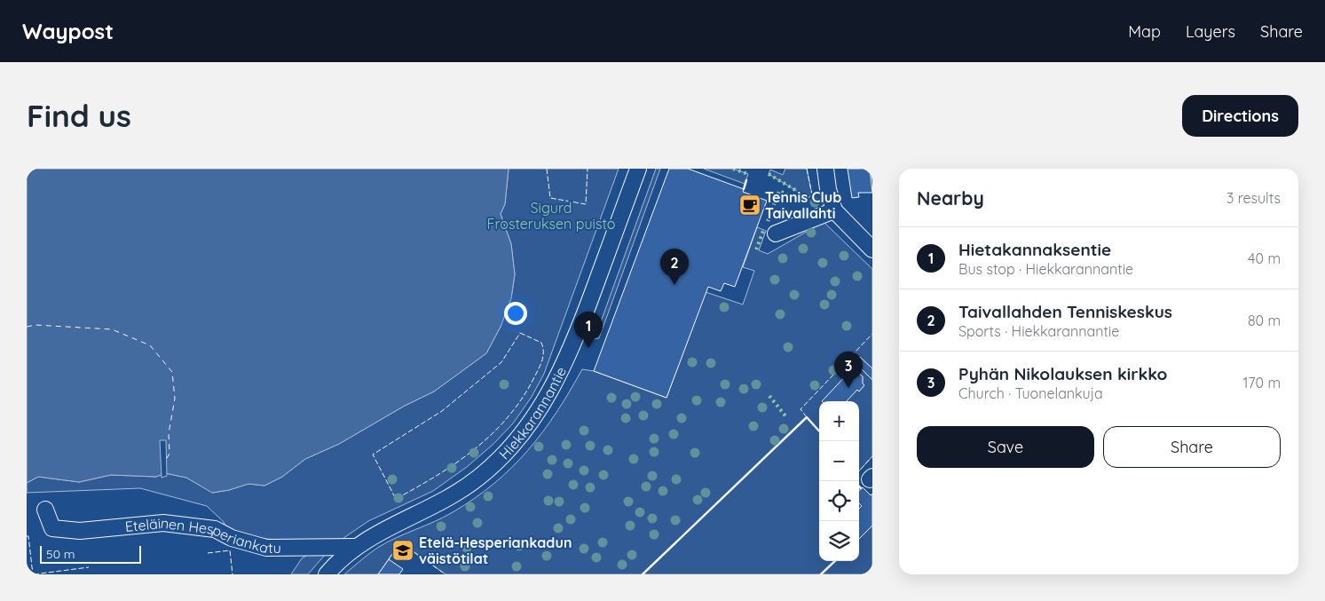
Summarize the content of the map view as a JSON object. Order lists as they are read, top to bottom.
{
  "streets": {
    "street": ["Hiekkarannantie", "Eteläinen Hesperiankatu"]
  },
  "crossings": [
    ["Hiekkarannantie", "Eteläinen Hesperiankatu"]
  ],
  "parks": ["Sigurd Frosteruksen puisto"],
  "places": {
    "cafe": ["Tennis Club Taivallahti"],
    "school or university": ["Etelä-Hesperiankadun väistötilat"]
  },
  "scale_bar": "50 m",
  "page": {
    "header": "Waypost",
    "nav": ["Map", "Layers", "Share"],
    "buttons": [
      "Directions",
      ["Save", "Share"]
    ],
    "title": "Find us",
    "heading": ["Nearby", "3 results"],
    "list": [
      {
        "mark": "1",
        "name": "Hietakannaksentie",
        "note": "Bus stop · Hiekkarannantie",
        "value": "40 m"
      },
      {
        "mark": "2",
        "name": "Taivallahden Tenniskeskus",
        "note": "Sports · Hiekkarannantie",
        "value": "80 m"
      },
      {
        "mark": "3",
        "name": "Pyhän Nikolauksen kirkko",
        "note": "Church · Tuonelankuja",
        "value": "170 m"
      }
    ],
    "pins": ["2", "1", "3"],
    "map_buttons": ["+", "−"],
    "scale": "50 m"
  }
}
